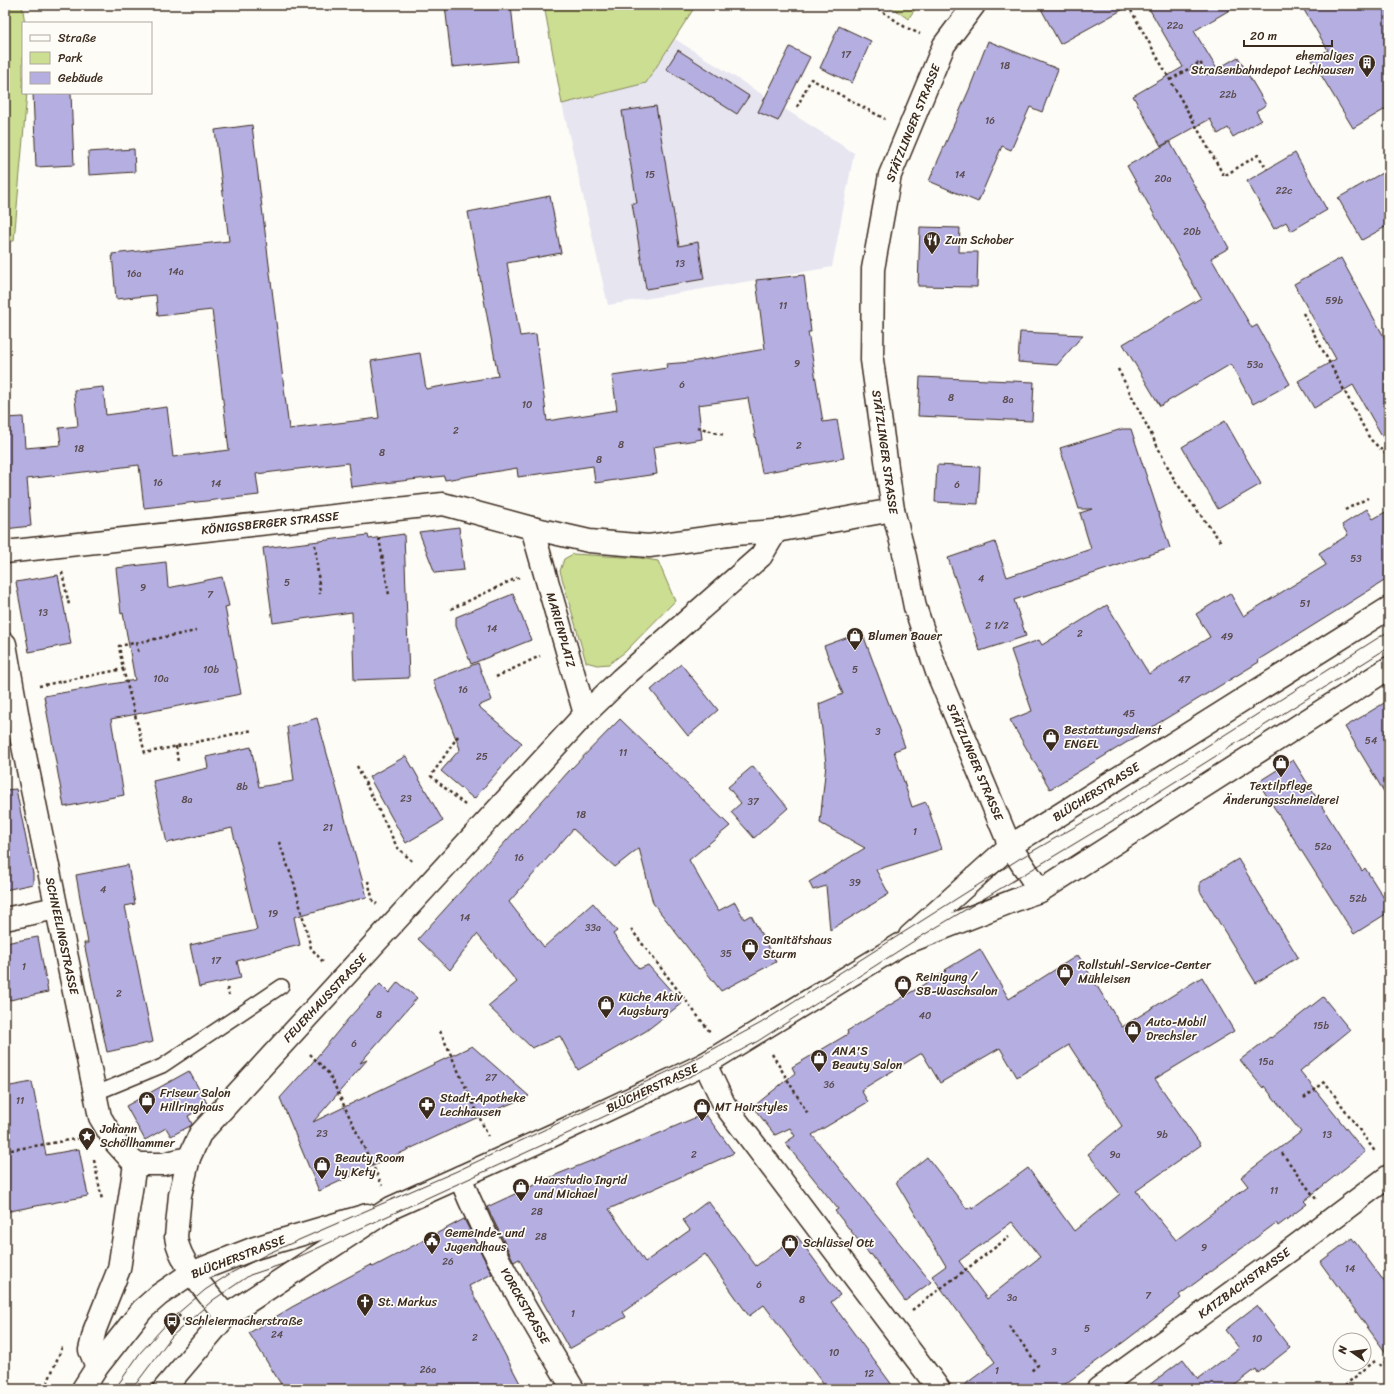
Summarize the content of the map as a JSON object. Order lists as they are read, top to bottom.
{
  "streets": {
    "street": [
      "STÄTZLINGER STRASSE",
      "KÖNIGSBERGER STRASSE",
      "MARIENPLATZ",
      "BLÜCHERSTRASSE",
      "SCHNEELINGSTRASSE",
      "FEUERHAUSSTRASSE",
      "KATZBACHSTRASSE",
      "YORCKSTRASSE"
    ]
  },
  "crossings": [
    ["STÄTZLINGER STRASSE", "BLÜCHERSTRASSE"],
    ["KÖNIGSBERGER STRASSE", "MARIENPLATZ"],
    ["MARIENPLATZ", "FEUERHAUSSTRASSE"],
    ["BLÜCHERSTRASSE", "FEUERHAUSSTRASSE"],
    ["BLÜCHERSTRASSE", "YORCKSTRASSE"]
  ],
  "places": {
    "building": ["ehemaliges Straßenbahndepot Lechhausen"],
    "restaurant": ["Zum Schober"],
    "shop": [
      "Blumen Bauer",
      "Bestattungsdienst ENGEL",
      "Textilpflege Änderungsschneiderei",
      "Sanitätshaus Sturm",
      "Rollstuhl-Service-Center Mühleisen",
      "Reinigung / SB-Waschsalon",
      "Küche Aktiv Augsburg",
      "Auto-Mobil Drechsler",
      "ANA'S Beauty Salon",
      "Friseur Salon Hillringhaus",
      "MT Hairstyles",
      "Beauty Room by Kety",
      "Haarstudio Ingrid und Michael",
      "Schlüssel Ott"
    ],
    "pharmacy": ["Stadt-Apotheke Lechhausen"],
    "place": ["Johann Schöllhammer"],
    "public building": ["Gemeinde- und Jugendhaus"],
    "church": ["St. Markus"],
    "bus stop": ["Schleiermacherstraße"]
  },
  "house_numbers": [
    "22a",
    "17",
    "18",
    "22b",
    "16",
    "15",
    "14",
    "20a",
    "22c",
    "20b",
    "13",
    "14a",
    "16a",
    "59b",
    "11",
    "9",
    "53a",
    "6",
    "8",
    "8a",
    "10",
    "2",
    "8",
    "2",
    "18",
    "8",
    "8",
    "16",
    "14",
    "6",
    "53",
    "4",
    "5",
    "9",
    "7",
    "51",
    "13",
    "2 1/2",
    "14",
    "2",
    "49",
    "10b",
    "5",
    "10a",
    "47",
    "16",
    "45",
    "3",
    "54",
    "11",
    "25",
    "8b",
    "23",
    "8a",
    "37",
    "18",
    "21",
    "1",
    "52a",
    "16",
    "39",
    "4",
    "52b",
    "19",
    "14",
    "33a",
    "35",
    "17",
    "1",
    "2",
    "8",
    "40",
    "15b",
    "6",
    "15a",
    "27",
    "36",
    "11",
    "23",
    "9b",
    "13",
    "2",
    "9a",
    "11",
    "28",
    "28",
    "9",
    "26",
    "14",
    "6",
    "7",
    "3a",
    "8",
    "1",
    "5",
    "24",
    "2",
    "10",
    "3",
    "10",
    "26a",
    "1",
    "12"
  ],
  "legend": ["Straße", "Park", "Gebäude"],
  "scale_bar": "20 m",
  "north": "left"
}
